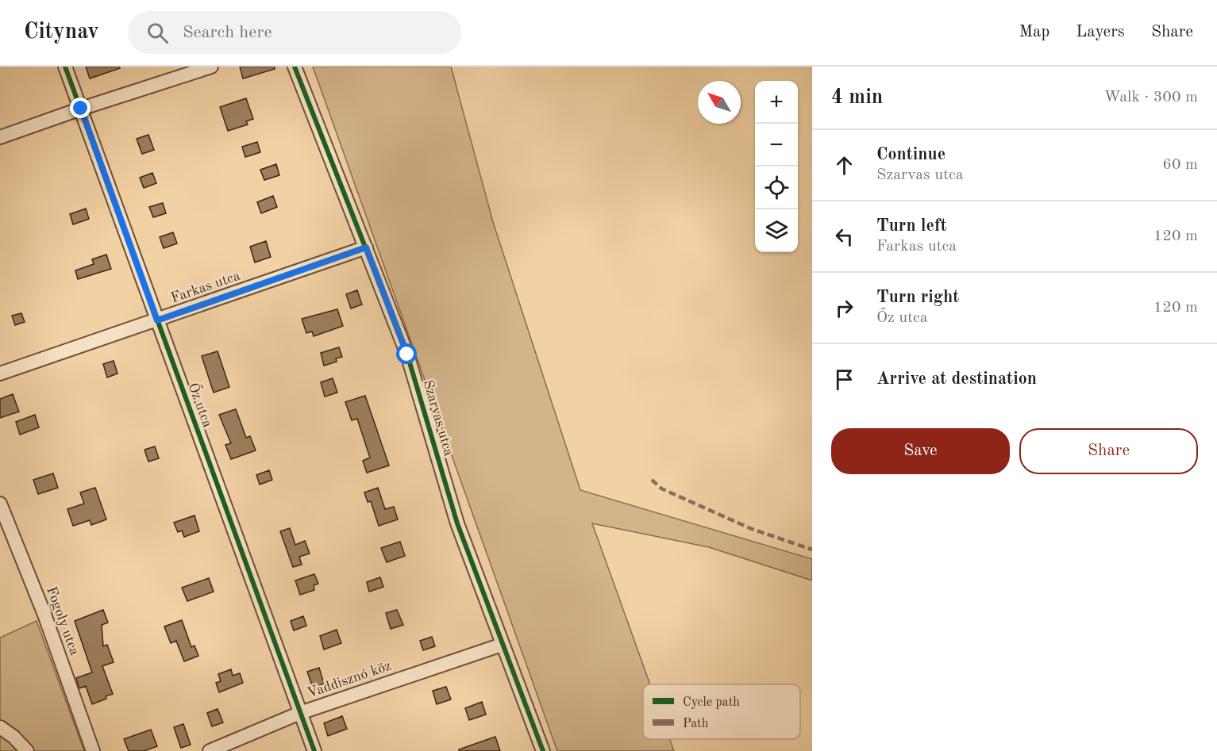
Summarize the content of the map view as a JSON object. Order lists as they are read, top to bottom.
{
  "streets": {
    "street": [
      "Farkas utca",
      "Őz utca",
      "Szarvas utca",
      "Fogoly utca",
      "Vaddisznó köz"
    ]
  },
  "crossings": [
    ["Farkas utca", "Őz utca"],
    ["Farkas utca", "Szarvas utca"],
    ["Őz utca", "Vaddisznó köz"],
    ["Szarvas utca", "Vaddisznó köz"]
  ],
  "legend": ["Cycle path", "Path"],
  "north": "top left",
  "page": {
    "header": "Citynav",
    "search": "Search here",
    "nav": ["Map", "Layers", "Share"],
    "heading": ["4 min", "Walk · 300 m"],
    "map_buttons": ["+", "−"],
    "list": [
      ["Continue", "Szarvas utca", "60 m"],
      ["Turn left", "Farkas utca", "120 m"],
      ["Turn right", "Őz utca", "120 m"],
      "Arrive at destination"
    ],
    "buttons": ["Save", "Share"]
  }
}
